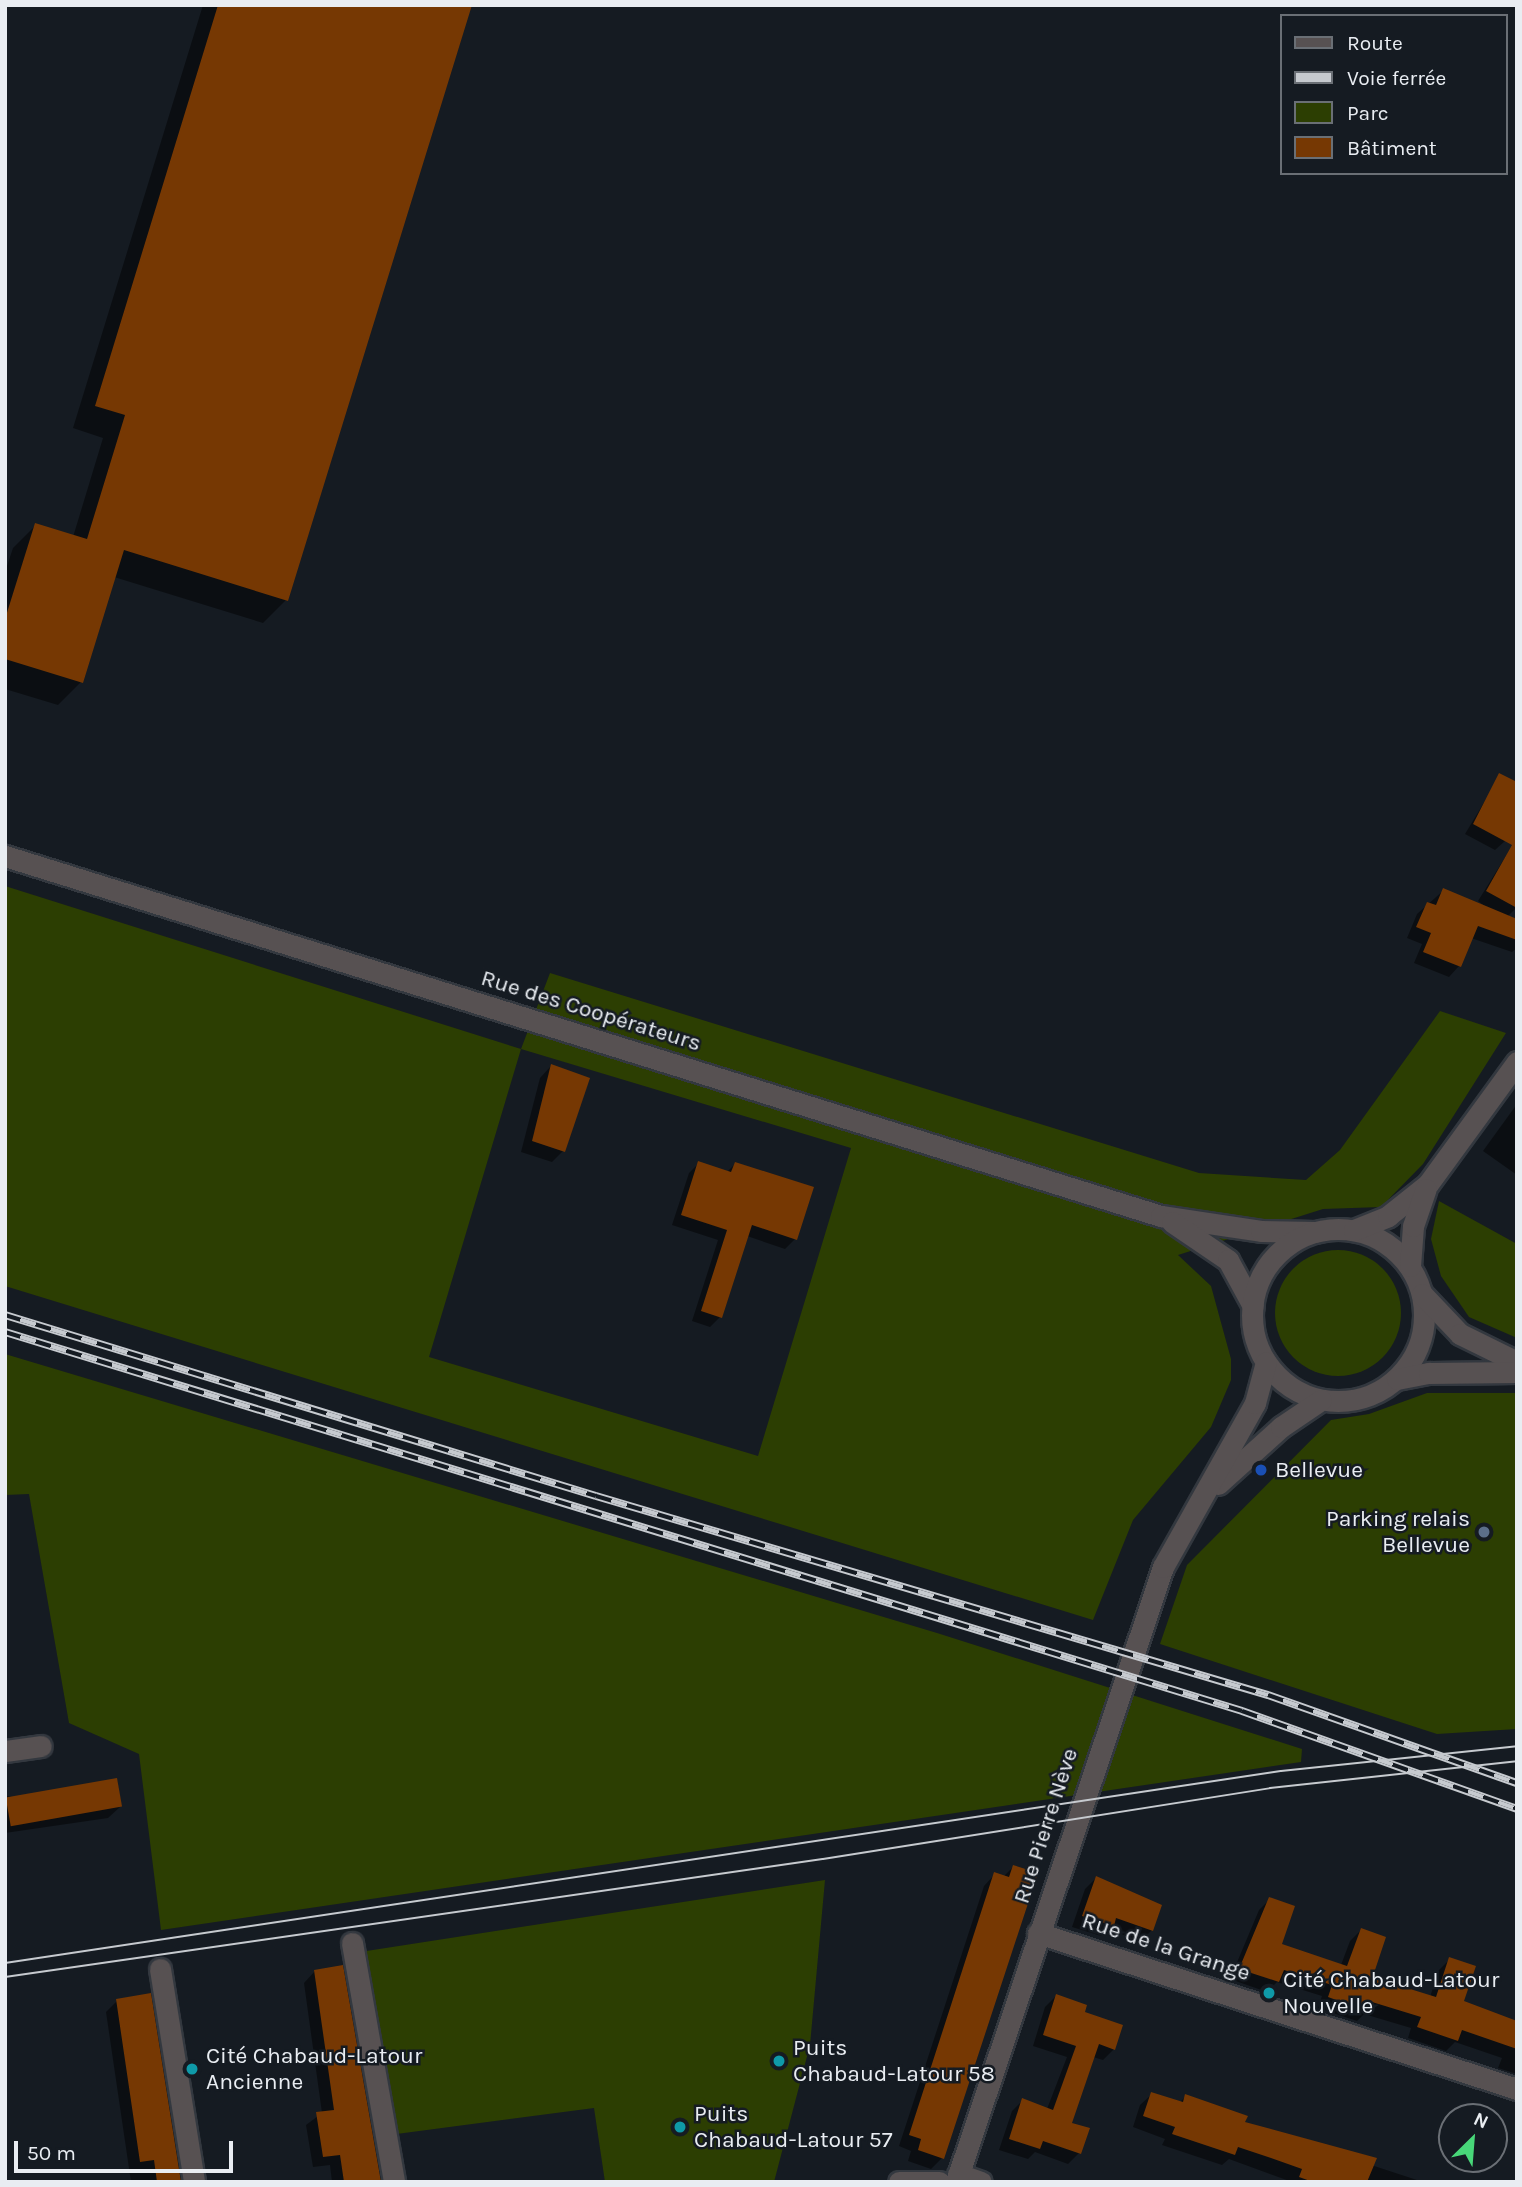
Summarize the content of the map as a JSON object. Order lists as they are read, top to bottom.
{
  "streets": {
    "street": ["Rue des Coopérateurs", "Rue Pierre Nève", "Rue de la Grange"]
  },
  "crossings": [
    ["Rue des Coopérateurs", "Rue Pierre Nève"],
    ["Rue Pierre Nève", "Rue de la Grange"]
  ],
  "places": [
    "Bellevue",
    "Parking relais Bellevue",
    "Cité Chabaud-Latour Nouvelle",
    "Puits Chabaud-Latour 58",
    "Cité Chabaud-Latour Ancienne",
    "Puits Chabaud-Latour 57"
  ],
  "legend": [
    "Route",
    "Voie ferrée",
    "Parc",
    "Bâtiment"
  ],
  "scale_bar": "50 m",
  "north": "top right"
}
